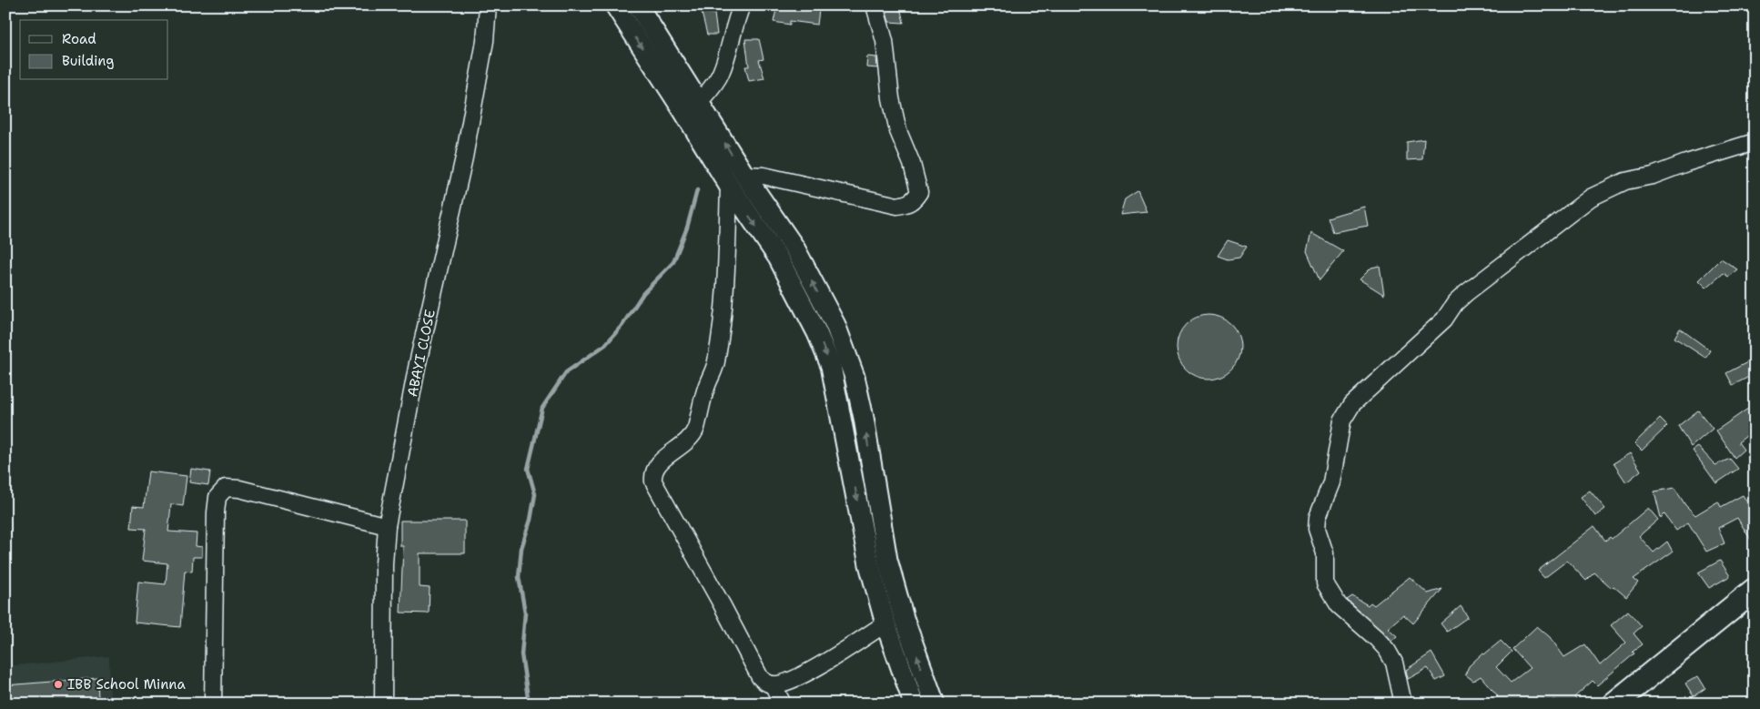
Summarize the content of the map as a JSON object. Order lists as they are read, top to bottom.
{
  "streets": {
    "street": ["ABAYI CLOSE"]
  },
  "places": ["IBB School Minna"],
  "legend": ["Road", "Building"]
}
